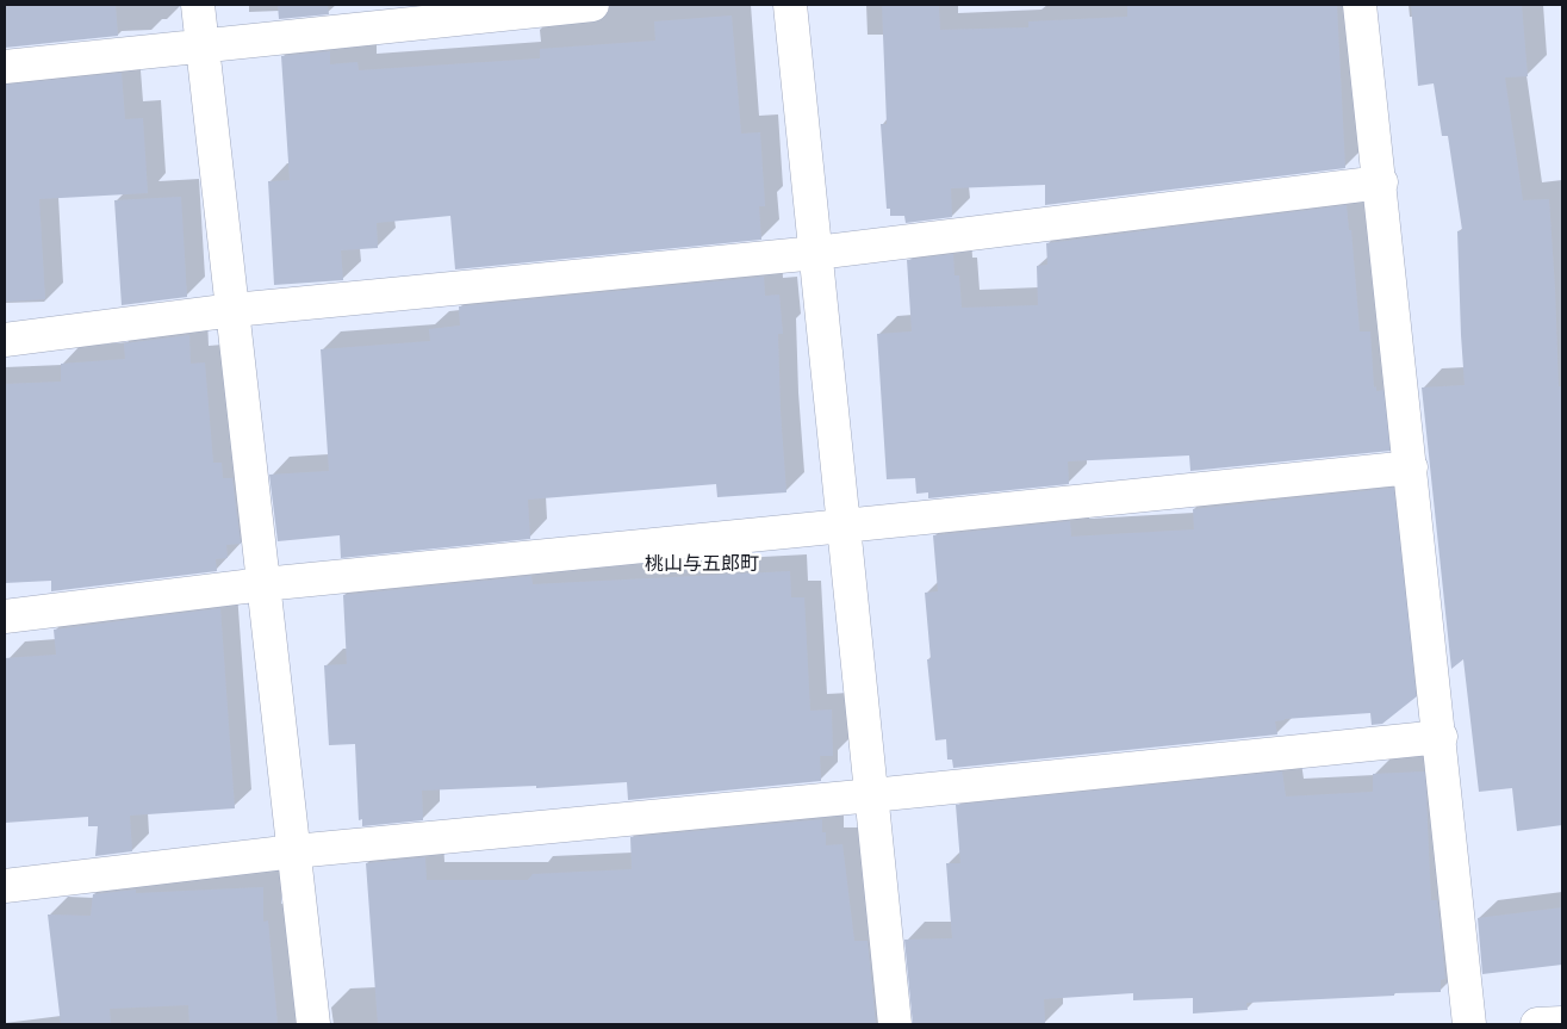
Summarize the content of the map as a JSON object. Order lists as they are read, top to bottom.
{
  "districts": ["桃山与五郎町"]
}
